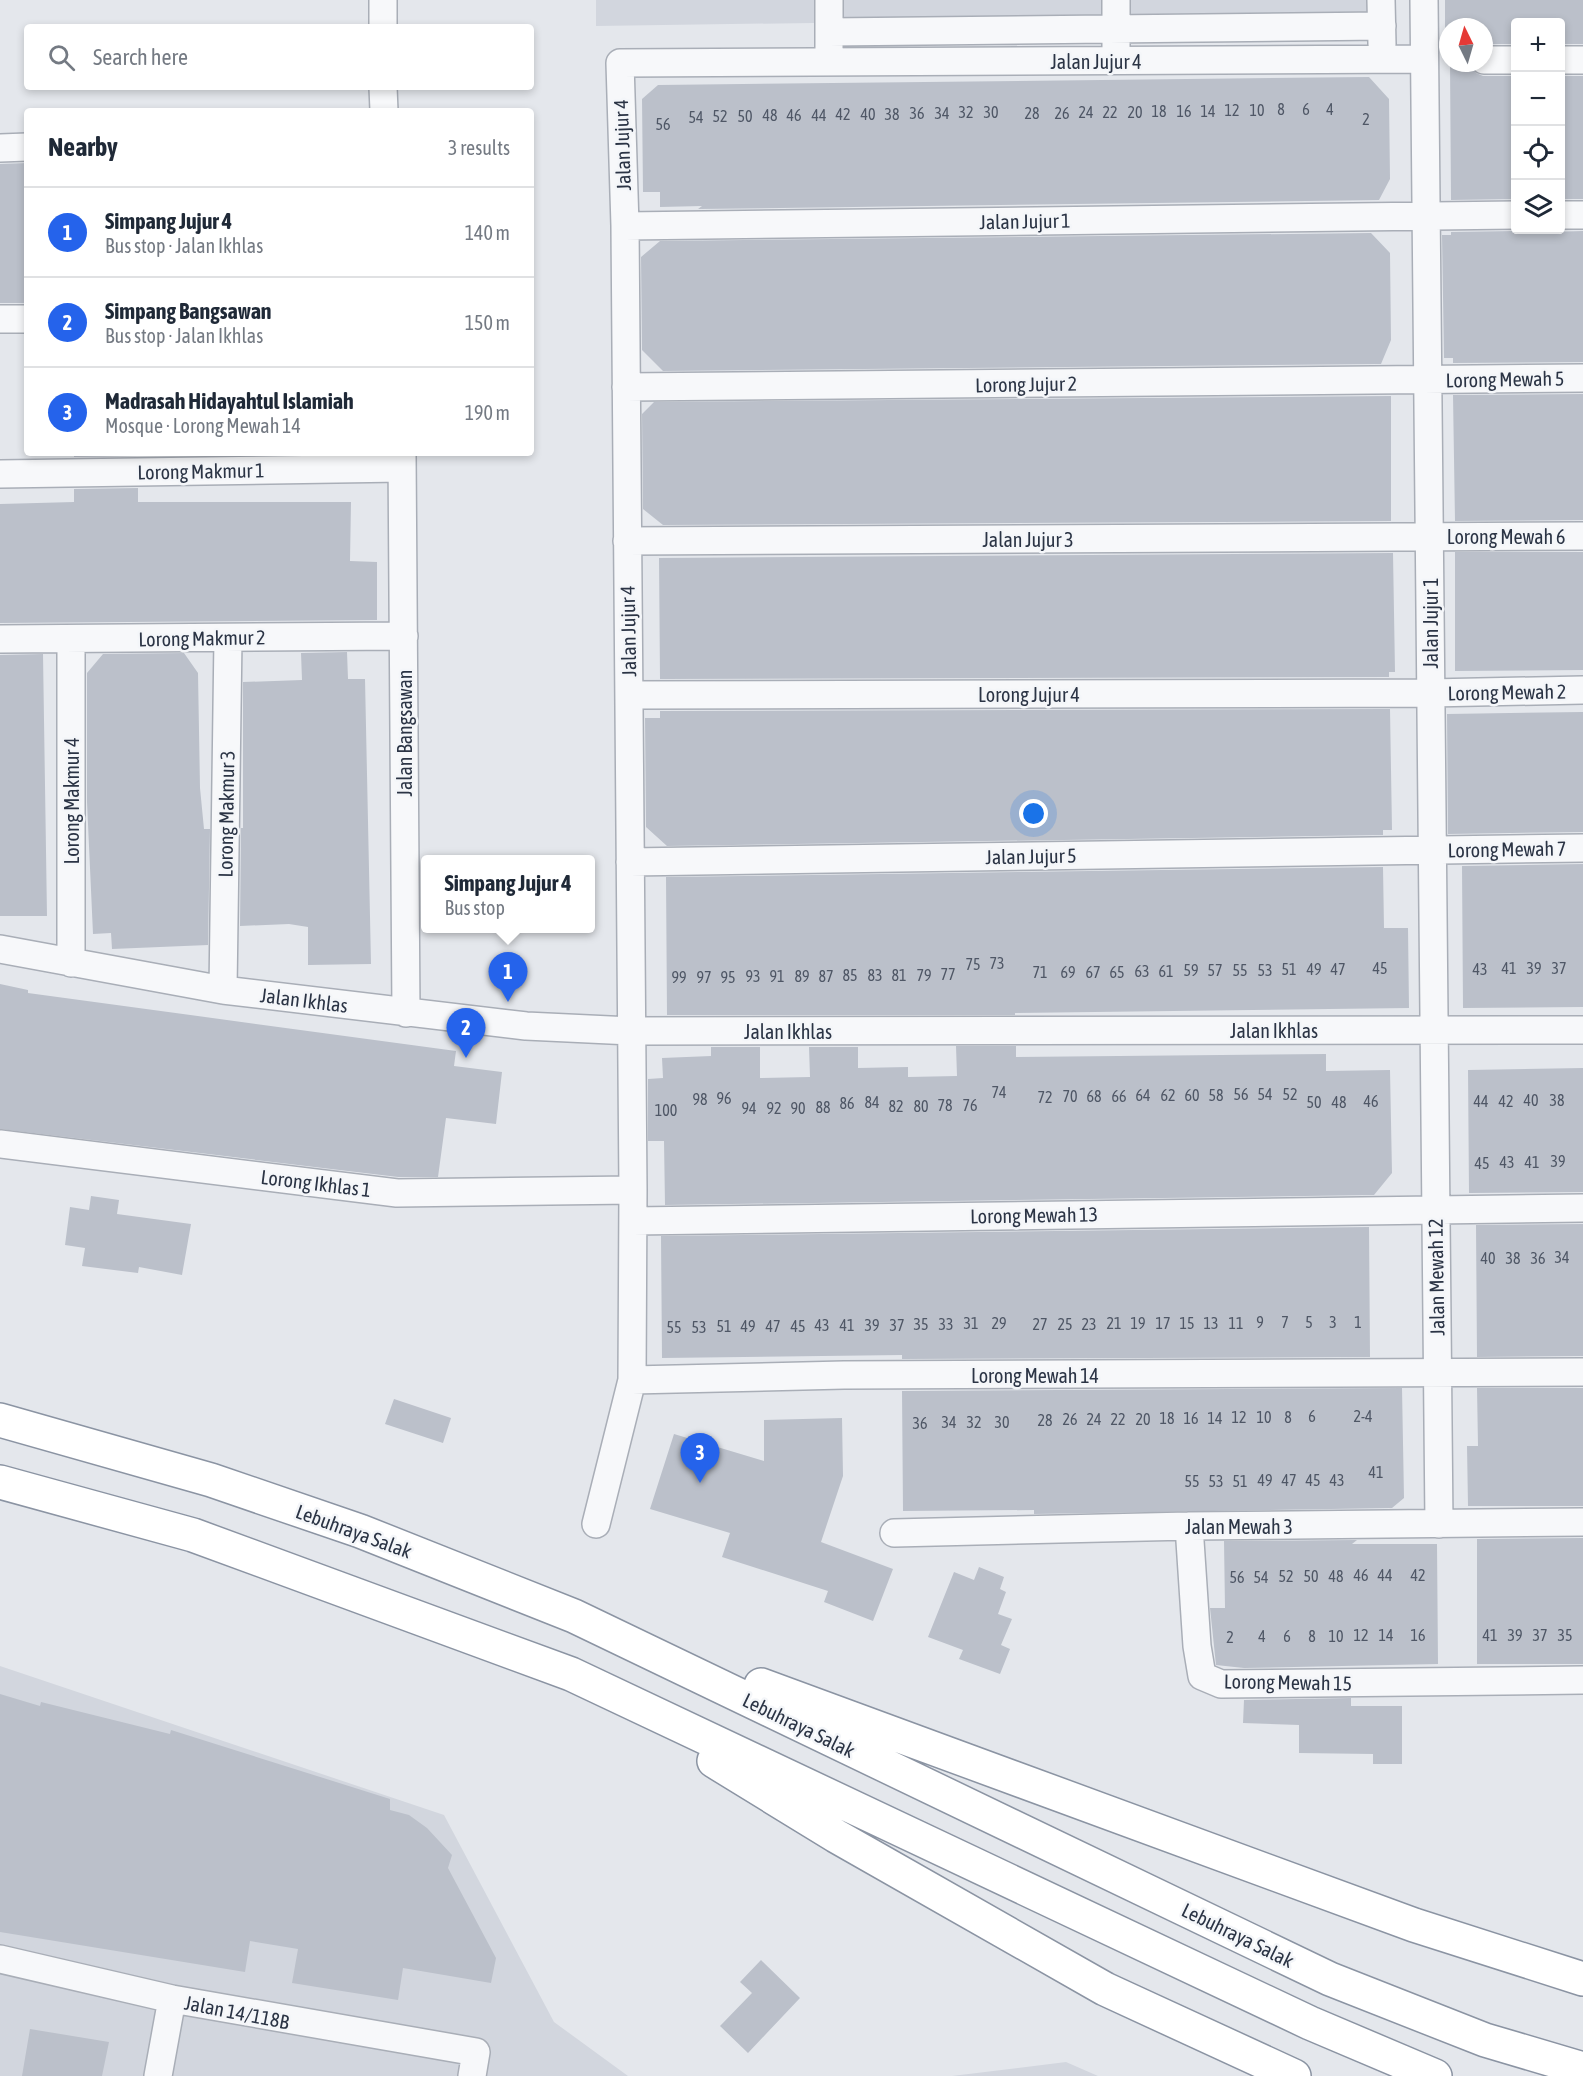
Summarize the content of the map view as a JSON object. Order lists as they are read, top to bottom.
{
  "streets": {
    "highway": ["Lebuhraya Salak"],
    "street": [
      "Jalan Jujur 4",
      "Jalan Jujur 1",
      "Lorong Mewah 5",
      "Lorong Jujur 2",
      "Lorong Makmur 1",
      "Lorong Mewah 6",
      "Jalan Jujur 3",
      "Lorong Makmur 2",
      "Lorong Mewah 2",
      "Lorong Jujur 4",
      "Jalan Bangsawan",
      "Lorong Makmur 4",
      "Lorong Makmur 3",
      "Lorong Mewah 7",
      "Jalan Jujur 5",
      "Jalan Ikhlas",
      "Lorong Ikhlas 1",
      "Lorong Mewah 13",
      "Jalan Mewah 12",
      "Lorong Mewah 14",
      "Jalan Mewah 3",
      "Lorong Mewah 15",
      "Jalan 14/118B"
    ]
  },
  "crossings": [
    ["Jalan Jujur 4", "Jalan Jujur 1"],
    ["Jalan Jujur 4", "Lorong Jujur 2"],
    ["Jalan Jujur 4", "Jalan Jujur 3"],
    ["Jalan Jujur 4", "Lorong Jujur 4"],
    ["Jalan Jujur 4", "Jalan Jujur 5"],
    ["Jalan Jujur 4", "Jalan Ikhlas"],
    ["Jalan Jujur 1", "Lorong Mewah 5"],
    ["Jalan Jujur 1", "Lorong Jujur 2"],
    ["Jalan Jujur 1", "Lorong Mewah 6"],
    ["Jalan Jujur 1", "Jalan Jujur 3"],
    ["Jalan Jujur 1", "Lorong Mewah 2"],
    ["Jalan Jujur 1", "Lorong Jujur 4"],
    ["Jalan Jujur 1", "Lorong Mewah 7"],
    ["Jalan Jujur 1", "Jalan Jujur 5"],
    ["Jalan Jujur 1", "Jalan Ikhlas"],
    ["Jalan Jujur 1", "Jalan Mewah 12"],
    ["Lorong Mewah 5", "Lorong Jujur 2"],
    ["Lorong Makmur 1", "Jalan Bangsawan"],
    ["Lorong Mewah 6", "Jalan Jujur 3"],
    ["Lorong Makmur 2", "Jalan Bangsawan"],
    ["Lorong Makmur 2", "Lorong Makmur 4"],
    ["Lorong Makmur 2", "Lorong Makmur 3"],
    ["Lorong Mewah 2", "Lorong Jujur 4"],
    ["Jalan Bangsawan", "Jalan Ikhlas"],
    ["Lorong Makmur 4", "Jalan Ikhlas"],
    ["Lorong Makmur 3", "Jalan Ikhlas"],
    ["Lorong Mewah 7", "Jalan Jujur 5"],
    ["Jalan Ikhlas", "Jalan Mewah 12"],
    ["Lorong Mewah 13", "Jalan Mewah 12"],
    ["Jalan Mewah 12", "Lorong Mewah 14"],
    ["Jalan Mewah 12", "Jalan Mewah 3"],
    ["Jalan Mewah 3", "Lorong Mewah 15"]
  ],
  "house_numbers": [
    "8",
    "6",
    "4",
    "12",
    "10",
    "18",
    "16",
    "14",
    "32",
    "30",
    "24",
    "22",
    "20",
    "36",
    "34",
    "28",
    "26",
    "42",
    "40",
    "38",
    "48",
    "46",
    "44",
    "52",
    "50",
    "54",
    "2",
    "56",
    "73",
    "75",
    "45",
    "41",
    "39",
    "37",
    "51",
    "49",
    "47",
    "43",
    "59",
    "57",
    "55",
    "53",
    "63",
    "61",
    "71",
    "69",
    "67",
    "65",
    "77",
    "85",
    "83",
    "81",
    "79",
    "93",
    "91",
    "89",
    "87",
    "99",
    "97",
    "95",
    "74",
    "56",
    "54",
    "52",
    "64",
    "62",
    "60",
    "58",
    "70",
    "68",
    "66",
    "72",
    "96",
    "98",
    "40",
    "38",
    "46",
    "44",
    "42",
    "84",
    "50",
    "48",
    "86",
    "78",
    "76",
    "82",
    "80",
    "88",
    "94",
    "92",
    "90",
    "100",
    "39",
    "43",
    "41",
    "45",
    "34",
    "40",
    "38",
    "36",
    "9",
    "7",
    "5",
    "3",
    "1",
    "31",
    "29",
    "21",
    "19",
    "17",
    "15",
    "13",
    "11",
    "35",
    "33",
    "27",
    "25",
    "23",
    "43",
    "41",
    "39",
    "37",
    "51",
    "49",
    "47",
    "45",
    "55",
    "53",
    "6",
    "2-4",
    "12",
    "10",
    "8",
    "18",
    "16",
    "14",
    "26",
    "24",
    "22",
    "20",
    "28",
    "34",
    "32",
    "30",
    "36",
    "41",
    "49",
    "47",
    "45",
    "43",
    "55",
    "53",
    "51",
    "46",
    "44",
    "42",
    "52",
    "50",
    "48",
    "56",
    "54",
    "12",
    "14",
    "16",
    "41",
    "39",
    "37",
    "35",
    "4",
    "6",
    "8",
    "10",
    "2"
  ],
  "north": "top",
  "page": {
    "map_buttons": ["+", "−"],
    "search": "Search here",
    "heading": ["Nearby", "3 results"],
    "list": [
      {
        "mark": "1",
        "name": "Simpang Jujur 4",
        "note": "Bus stop · Jalan Ikhlas",
        "value": "140 m"
      },
      {
        "mark": "2",
        "name": "Simpang Bangsawan",
        "note": "Bus stop · Jalan Ikhlas",
        "value": "150 m"
      },
      {
        "mark": "3",
        "name": "Madrasah Hidayahtul Islamiah",
        "note": "Mosque · Lorong Mewah 14",
        "value": "190 m"
      }
    ],
    "popup": ["Simpang Jujur 4", "Bus stop"],
    "pins": ["1", "2", "3"]
  }
}
